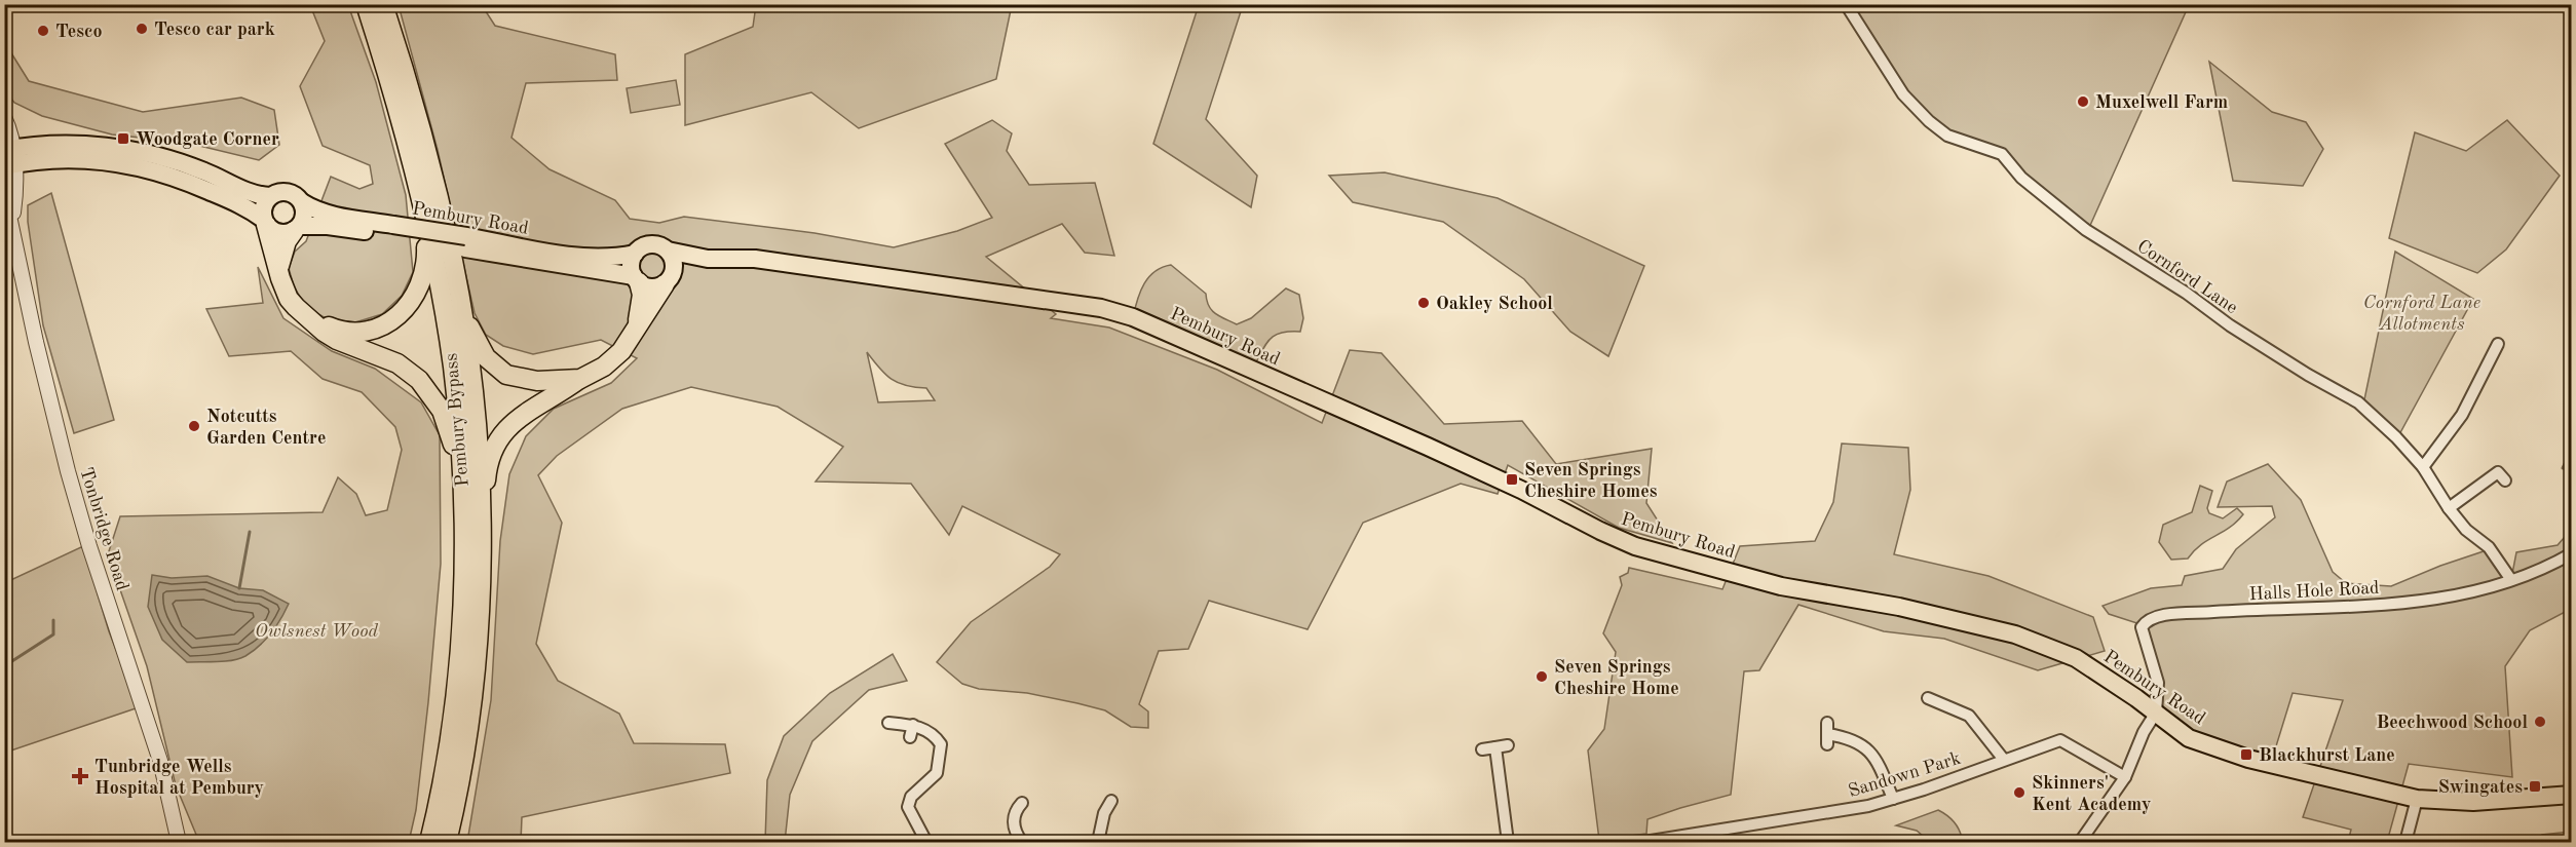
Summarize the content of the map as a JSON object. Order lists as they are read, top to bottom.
{
  "streets": {
    "highway": ["Pembury Bypass"],
    "main road": ["Pembury Road"],
    "street": [
      "Cornford Lane",
      "Tonbridge Road",
      "Halls Hole Road",
      "Sandown Park"
    ]
  },
  "crossings": [
    ["Pembury Road", "Halls Hole Road"],
    ["Cornford Lane", "Halls Hole Road"]
  ],
  "parks": ["Cornford Lane Allotments", "Owlsnest Wood"],
  "places": {
    "other": [
      "Tesco car park",
      "Tesco",
      "Muxelwell Farm",
      "Oakley School",
      "Notcutts Garden Centre",
      "Seven Springs Cheshire Home",
      "Beechwood School",
      "Skinners' Kent Academy"
    ],
    "transit": [
      "Woodgate Corner",
      "Seven Springs Cheshire Homes",
      "Blackhurst Lane",
      "Swingates"
    ],
    "health": ["Tunbridge Wells Hospital at Pembury"]
  }
}
